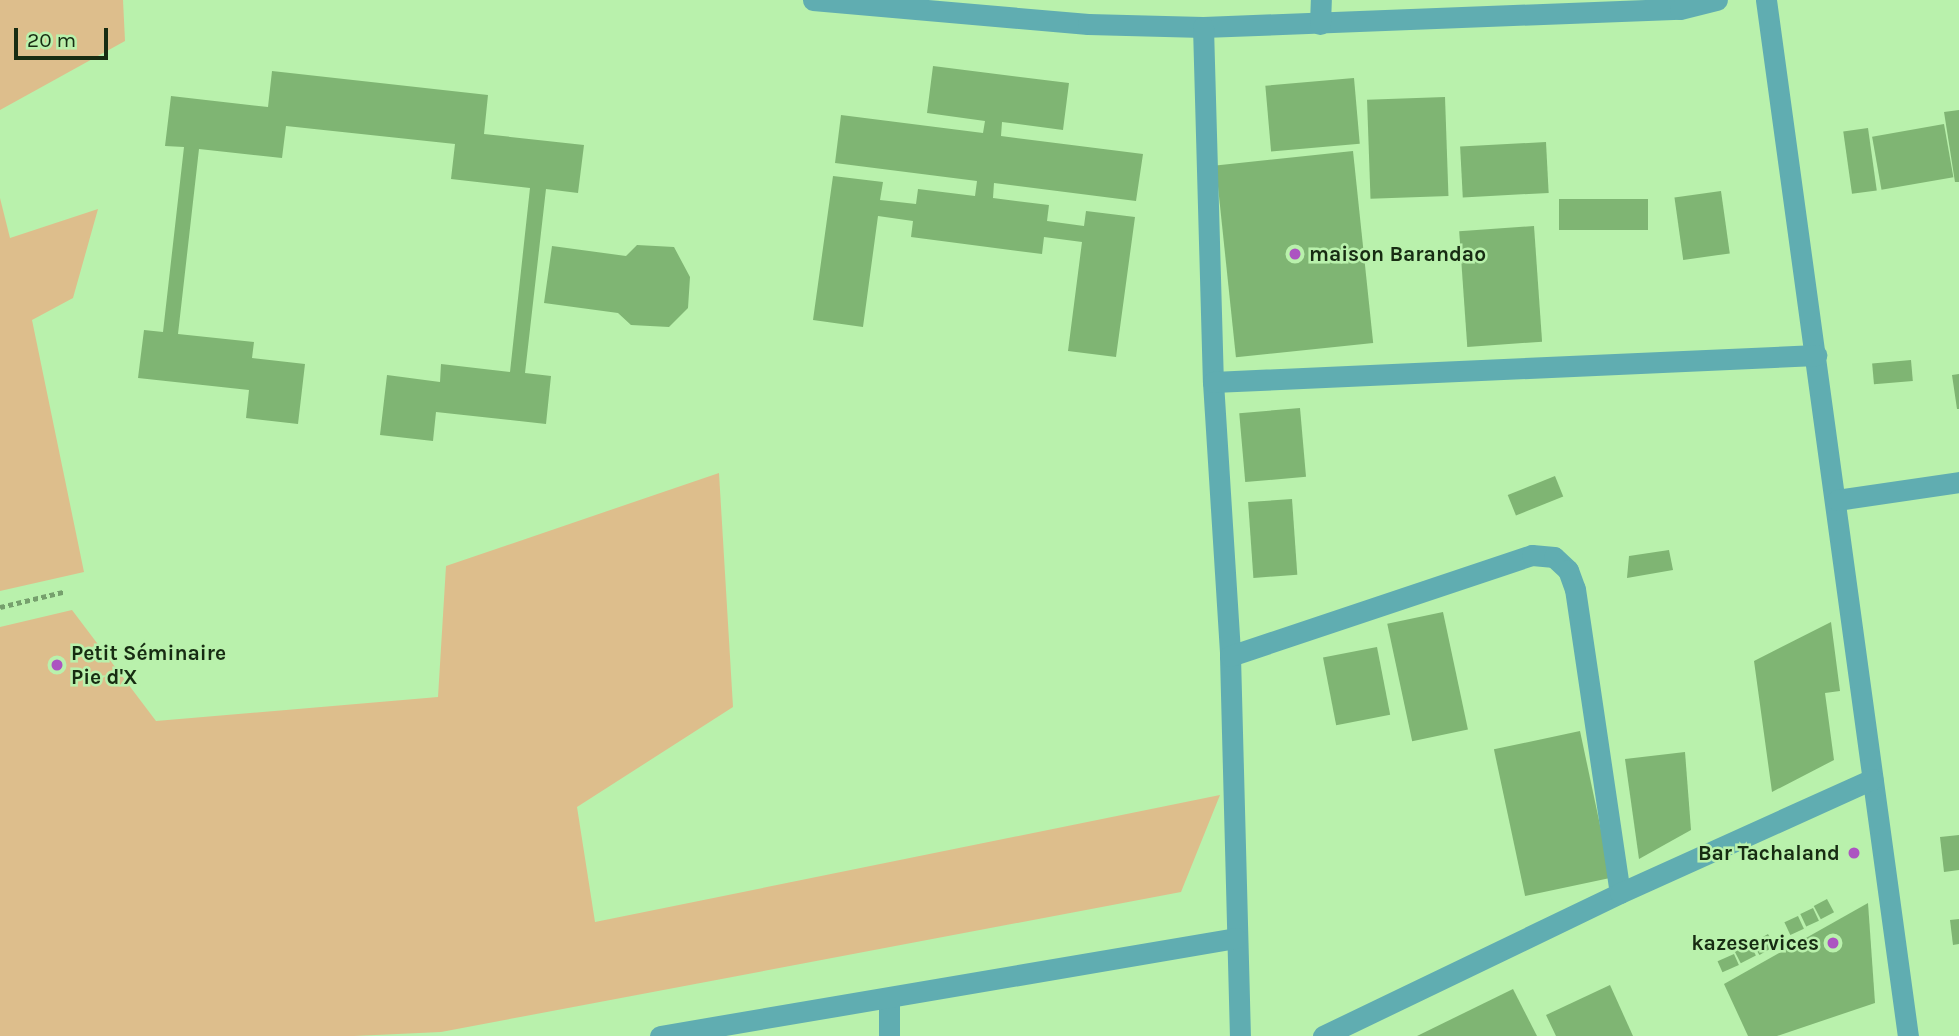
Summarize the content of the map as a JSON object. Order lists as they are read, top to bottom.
{
  "places": [
    "maison Barandao",
    "Petit Séminaire Pie d'X",
    "Bar Tachaland",
    "kazeservices"
  ],
  "scale_bar": "20 m"
}
